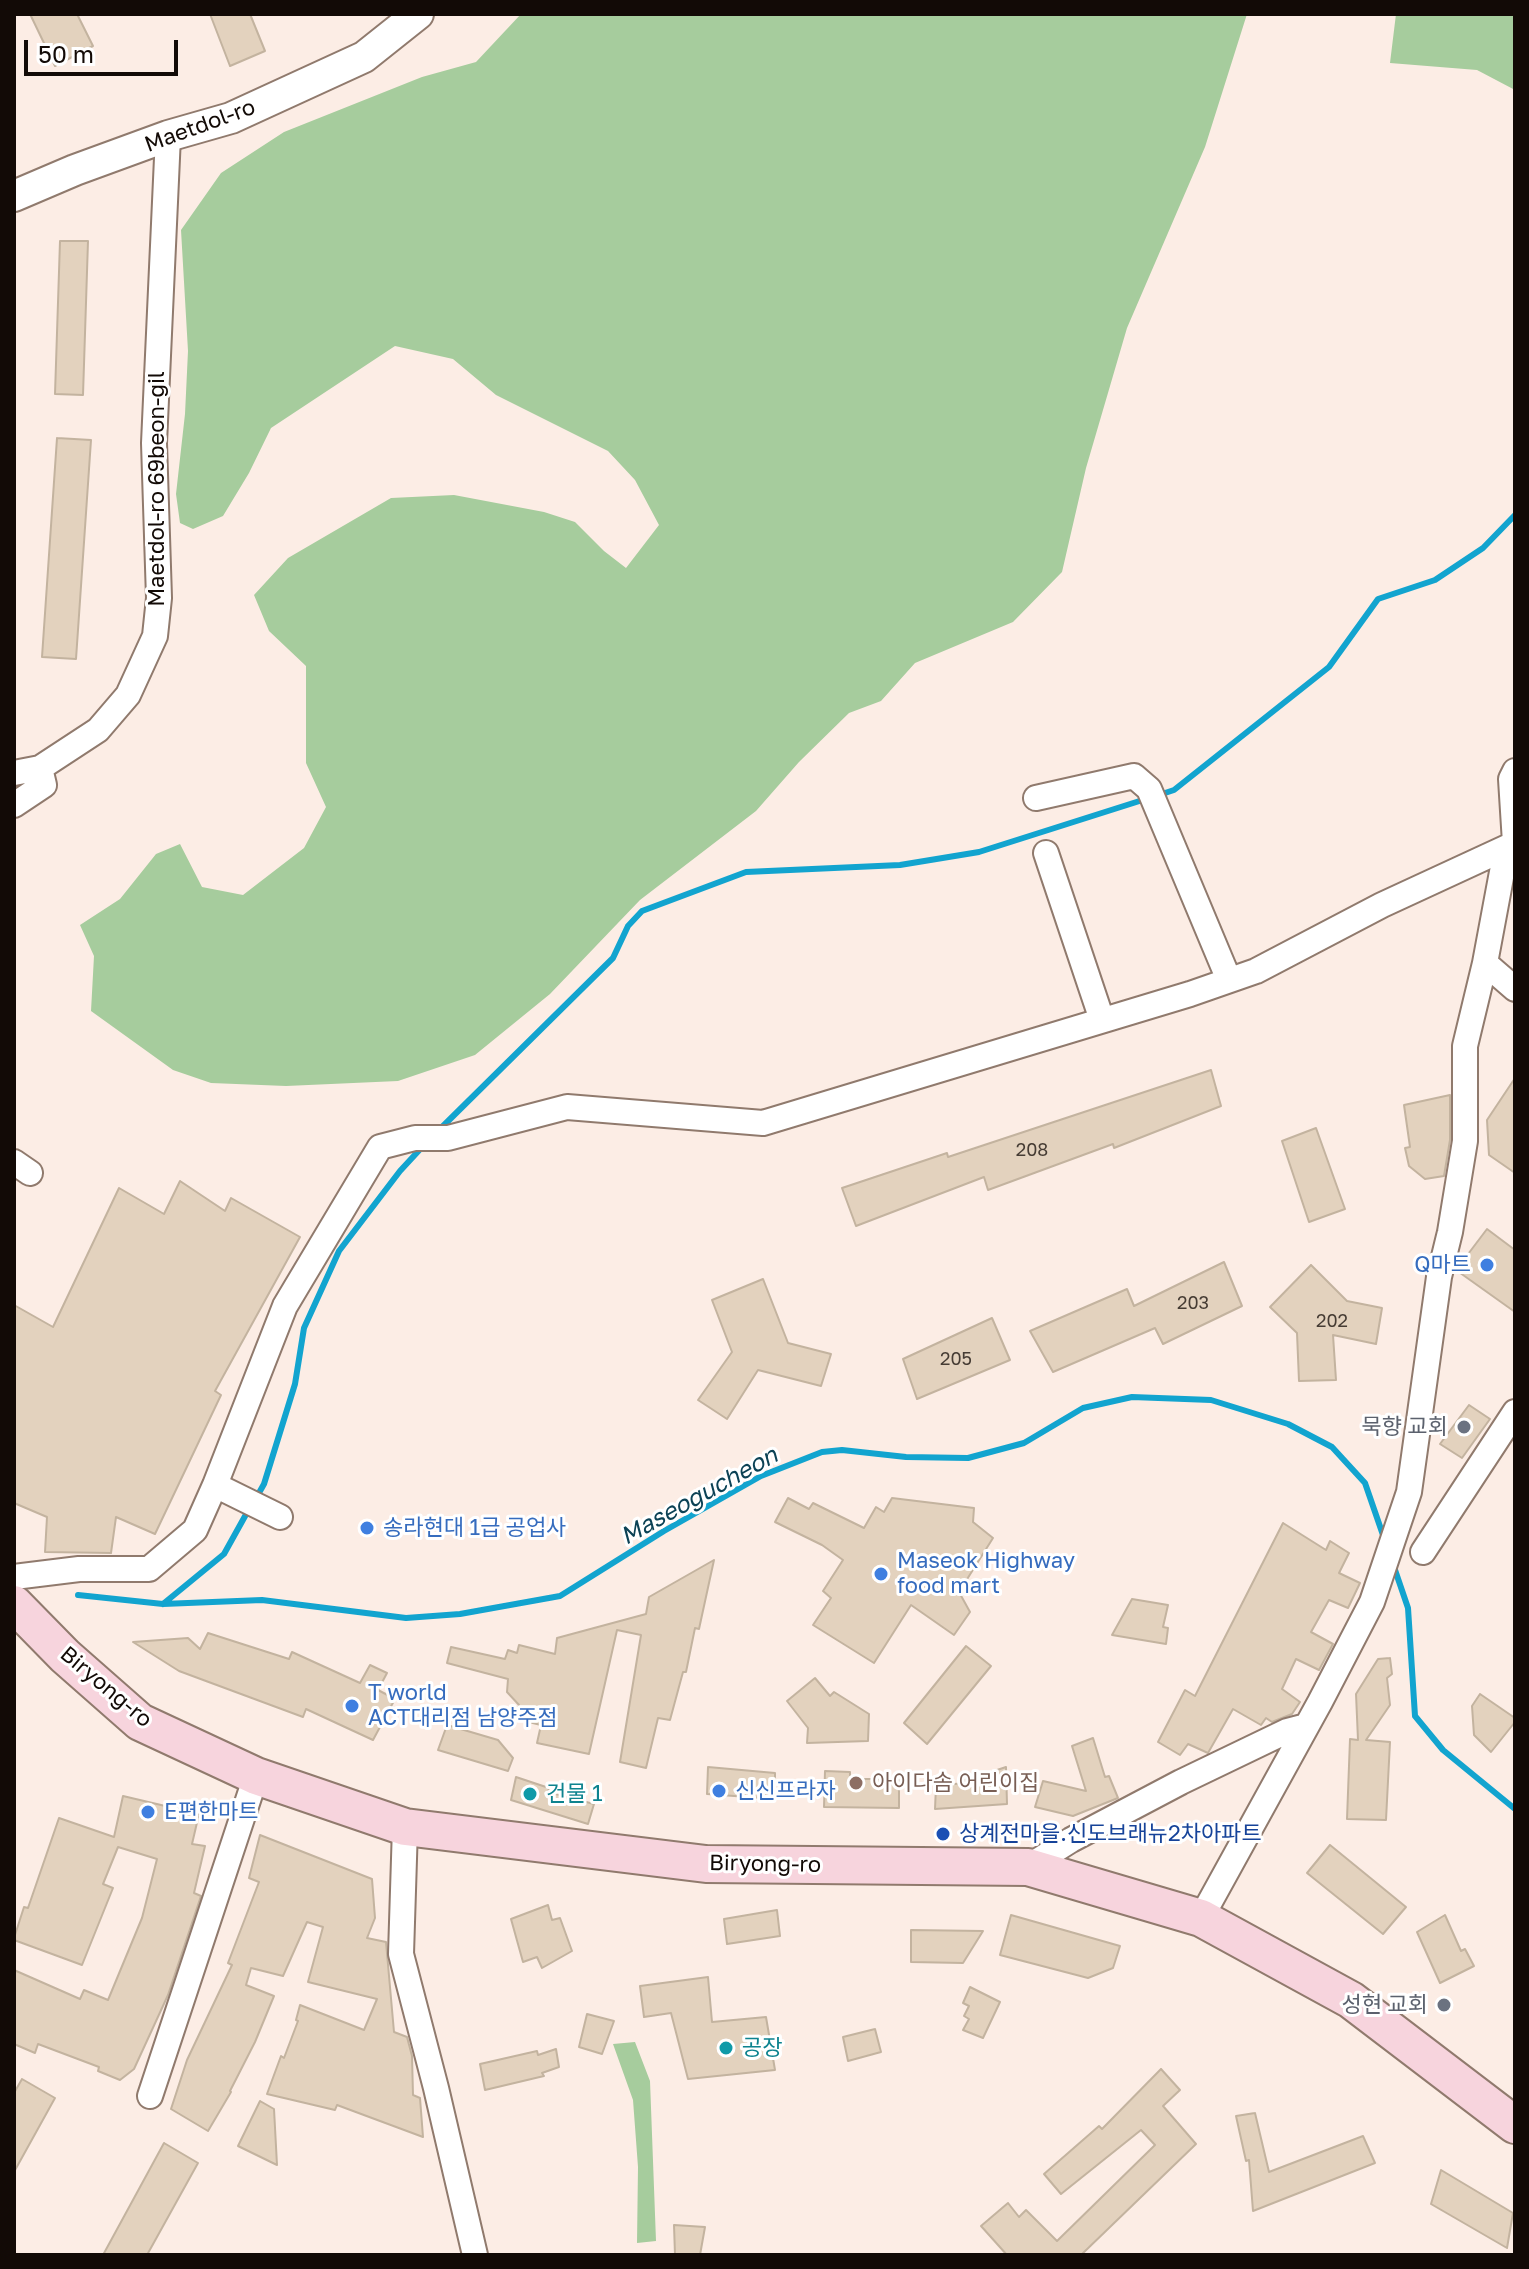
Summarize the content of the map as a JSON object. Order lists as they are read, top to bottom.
{
  "streets": {
    "main road": ["Biryong-ro"],
    "street": ["Maetdol-ro", "Maetdol-ro 69beon-gil"]
  },
  "crossings": [
    ["Maetdol-ro", "Maetdol-ro 69beon-gil"]
  ],
  "water": ["Maseogucheon"],
  "places": [
    "Q마트",
    "묵향 교회",
    "송라현대 1급 공업사",
    "Maseok Highway food mart",
    "T world ACT대리점 남양주점",
    "아이다솜 어린이집",
    "신신프라자",
    "건물 1",
    "E편한마트",
    "상계전마을.신도브래뉴2차아파트",
    "성현 교회",
    "공장"
  ],
  "house_numbers": [
    "208",
    "203",
    "202",
    "205"
  ],
  "scale_bar": "50 m"
}
